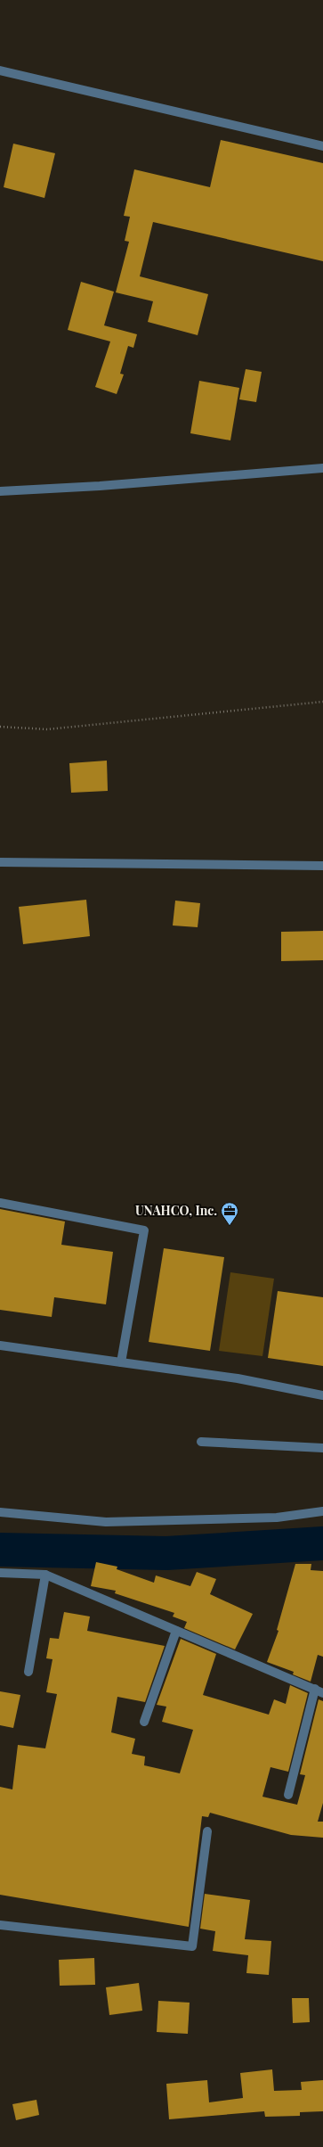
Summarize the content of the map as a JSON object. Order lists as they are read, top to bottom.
{
  "places": {
    "office": ["UNAHCO, Inc."]
  }
}
